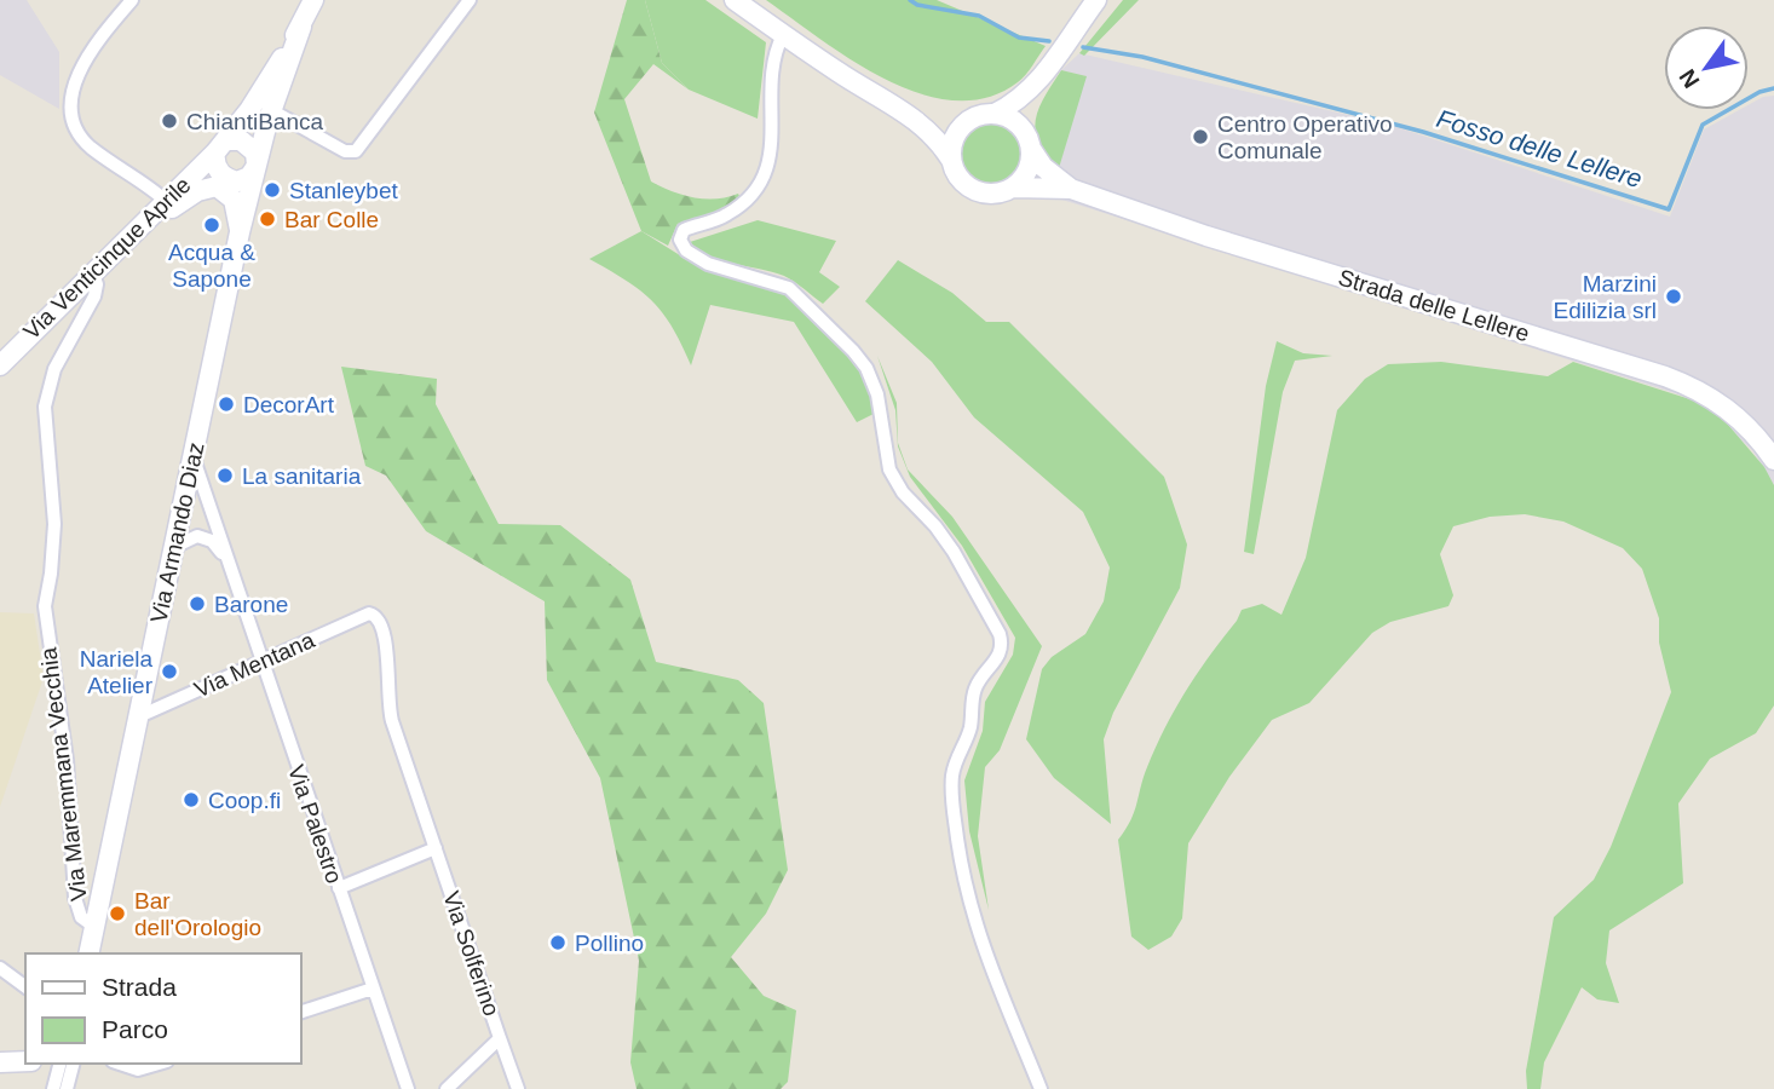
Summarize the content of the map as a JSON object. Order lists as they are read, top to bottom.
{
  "streets": {
    "main road": ["Via Venticinque Aprile", "Strada delle Lellere", "Via Armando Diaz"],
    "street": [
      "Via Mentana",
      "Via Maremmana Vecchia",
      "Via Palestro",
      "Via Solferino"
    ]
  },
  "crossings": [
    ["Via Venticinque Aprile", "Via Armando Diaz"],
    ["Via Venticinque Aprile", "Via Maremmana Vecchia"],
    ["Via Armando Diaz", "Via Mentana"],
    ["Via Armando Diaz", "Via Maremmana Vecchia"],
    ["Via Armando Diaz", "Via Palestro"],
    ["Via Mentana", "Via Palestro"],
    ["Via Mentana", "Via Solferino"]
  ],
  "water": ["Fosso delle Lellere"],
  "places": [
    "ChiantiBanca",
    "Centro Operativo Comunale",
    "Stanleybet",
    "Bar Colle",
    "Acqua & Sapone",
    "Marzini Edilizia srl",
    "DecorArt",
    "La sanitaria",
    "Barone",
    "Nariela Atelier",
    "Coop.fi",
    "Bar dell'Orologio",
    "Pollino"
  ],
  "legend": ["Strada", "Parco"],
  "north": "bottom left"
}
